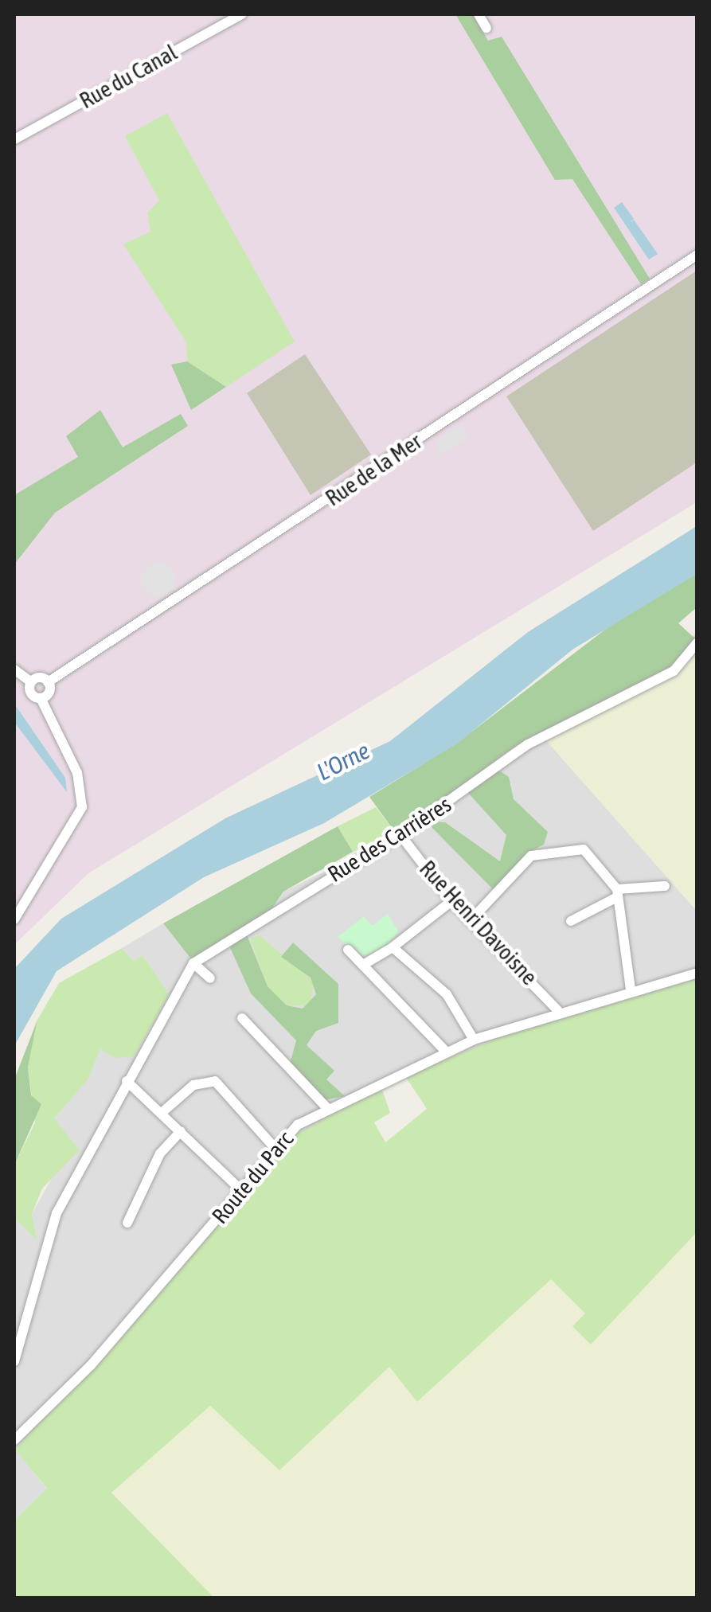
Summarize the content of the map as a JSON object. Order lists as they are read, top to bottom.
{
  "streets": {
    "street": [
      "Rue du Canal",
      "Rue de la Mer",
      "Rue des Carrières",
      "Rue Henri Davoisne",
      "Route du Parc"
    ]
  },
  "crossings": [
    ["Rue des Carrières", "Rue Henri Davoisne"],
    ["Rue Henri Davoisne", "Route du Parc"]
  ],
  "water": ["L'Orne"]
}
